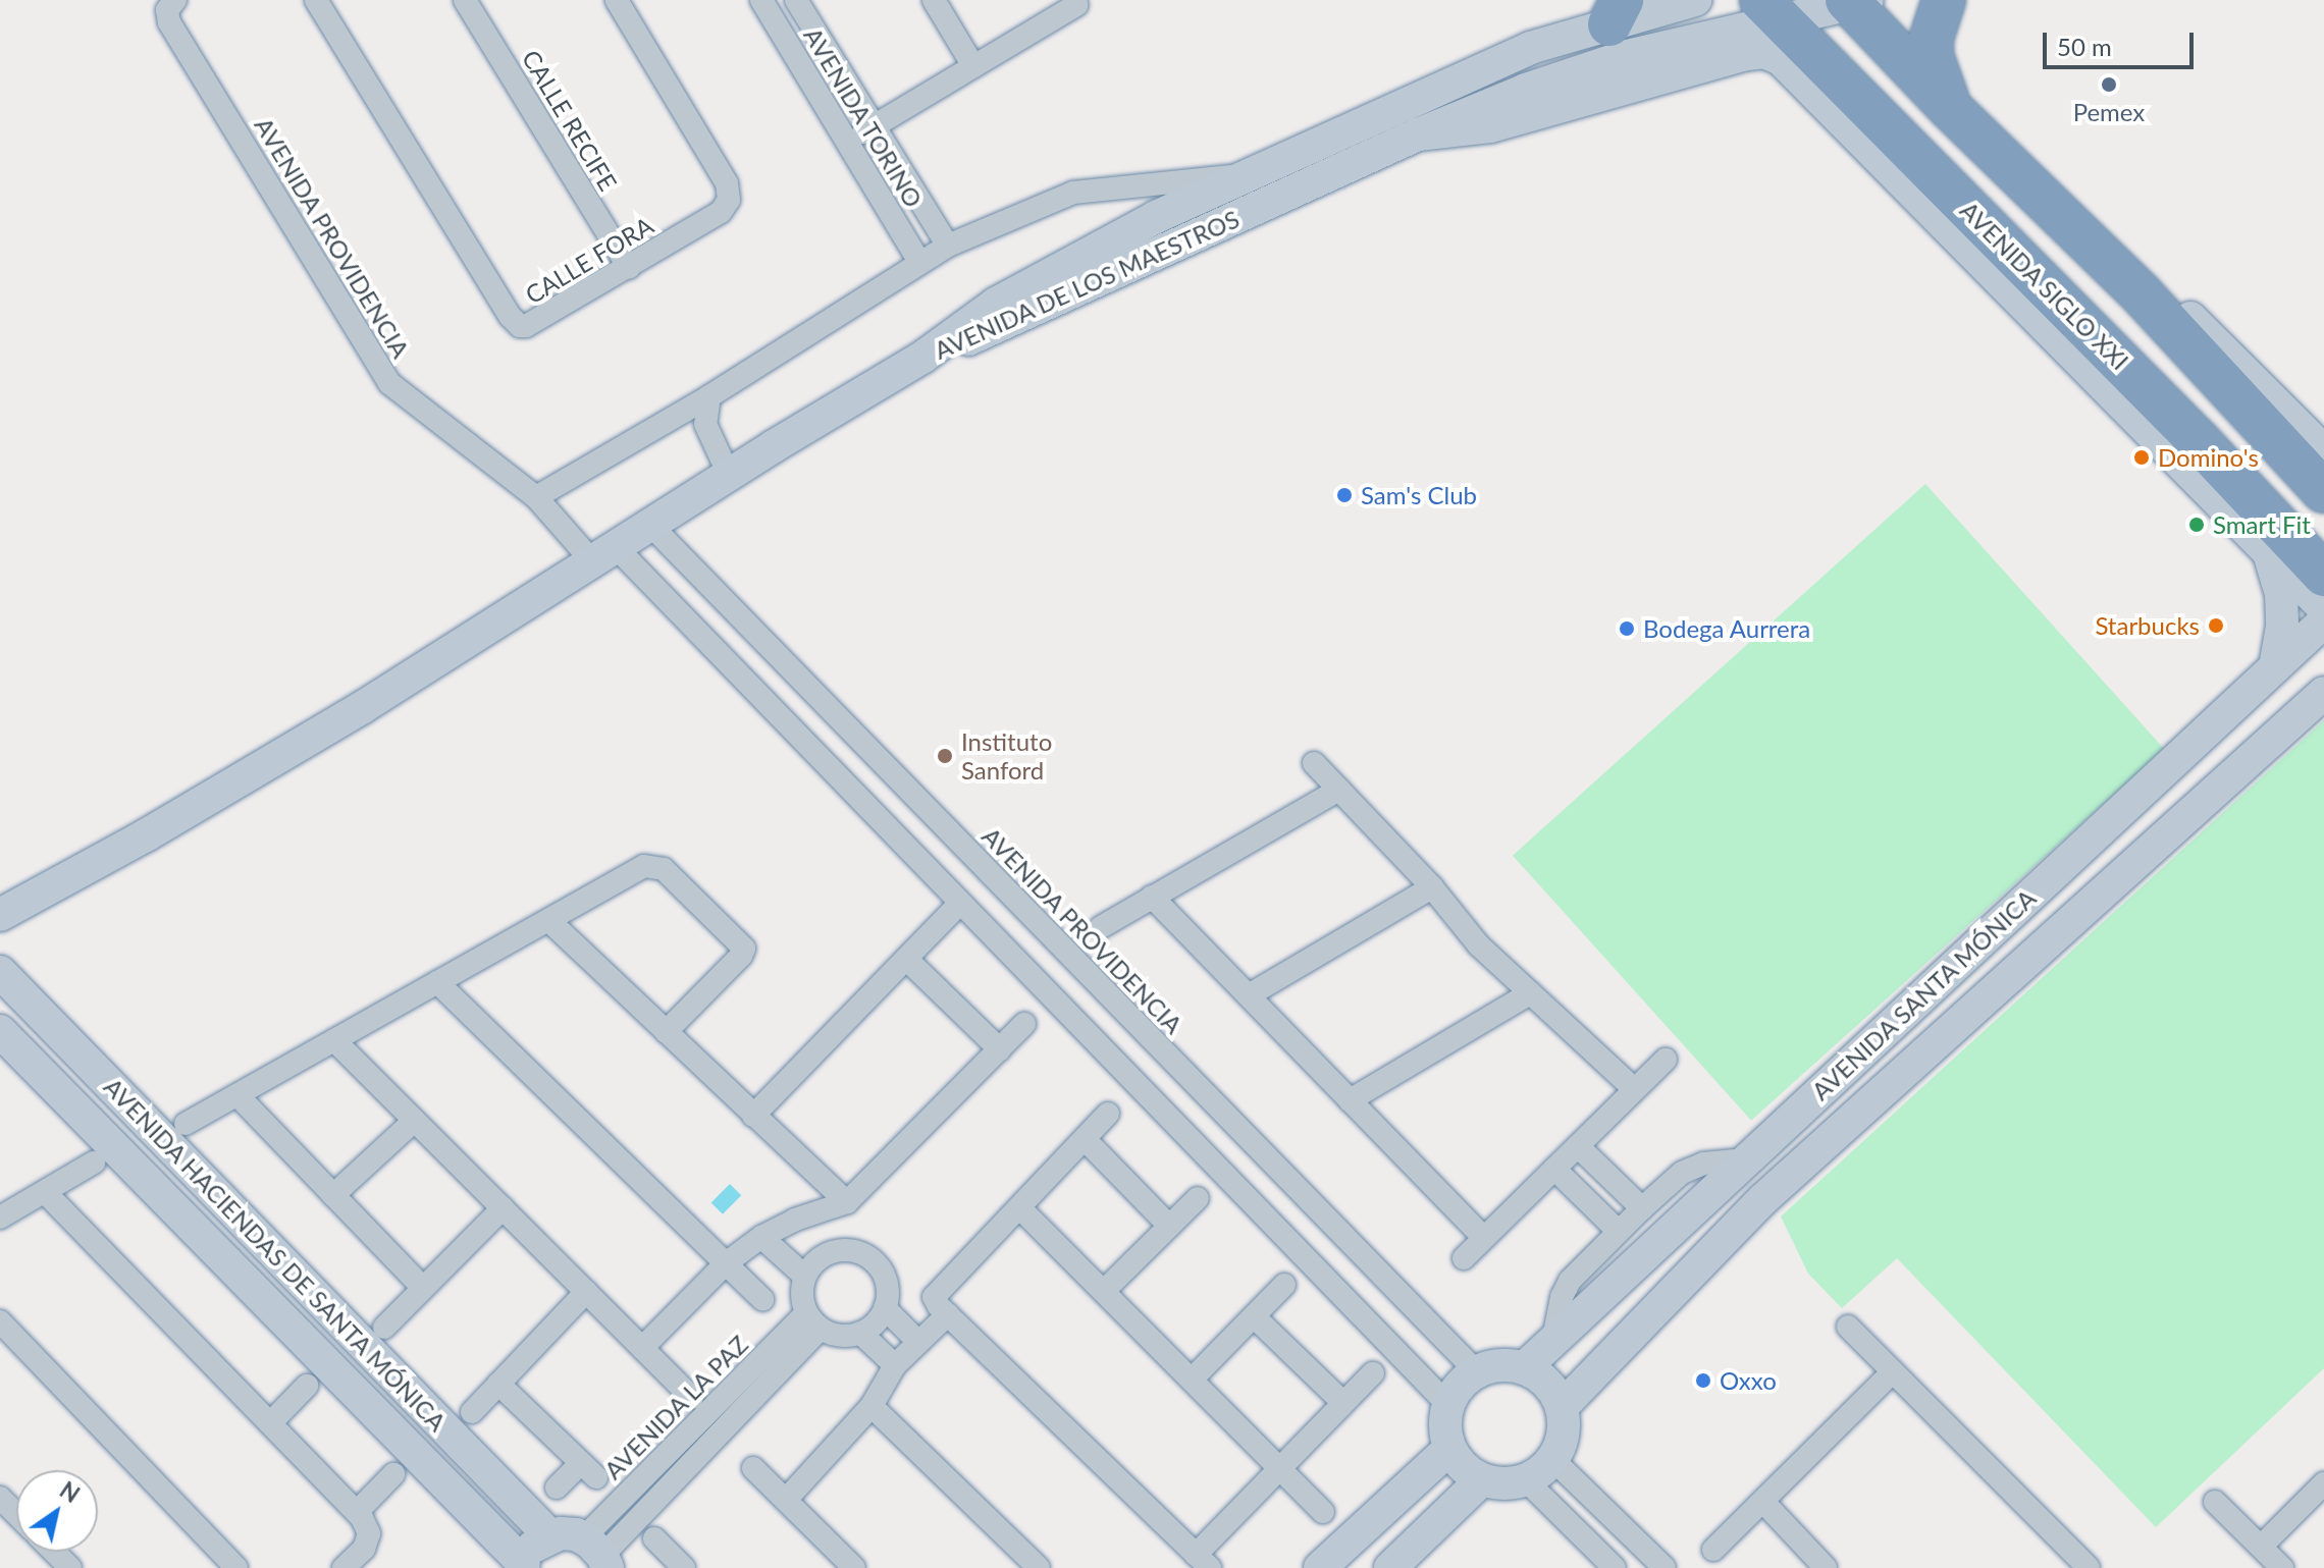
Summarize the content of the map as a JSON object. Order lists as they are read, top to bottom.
{
  "streets": {
    "highway": ["AVENIDA SIGLO XXI"],
    "street": [
      "AVENIDA TORINO",
      "CALLE RECIFE",
      "AVENIDA PROVIDENCIA",
      "CALLE FORA",
      "AVENIDA DE LOS MAESTROS",
      "AVENIDA SANTA MÓNICA",
      "AVENIDA HACIENDAS DE SANTA MÓNICA",
      "AVENIDA LA PAZ"
    ]
  },
  "crossings": [
    ["CALLE RECIFE", "CALLE FORA"],
    ["AVENIDA PROVIDENCIA", "AVENIDA SANTA MÓNICA"],
    ["AVENIDA DE LOS MAESTROS", "AVENIDA SIGLO XXI"]
  ],
  "places": [
    "Pemex",
    "Domino's",
    "Sam's Club",
    "Smart Fit",
    "Starbucks",
    "Bodega Aurrera",
    "Instituto Sanford",
    "Oxxo"
  ],
  "scale_bar": "50 m",
  "north": "top right"
}
